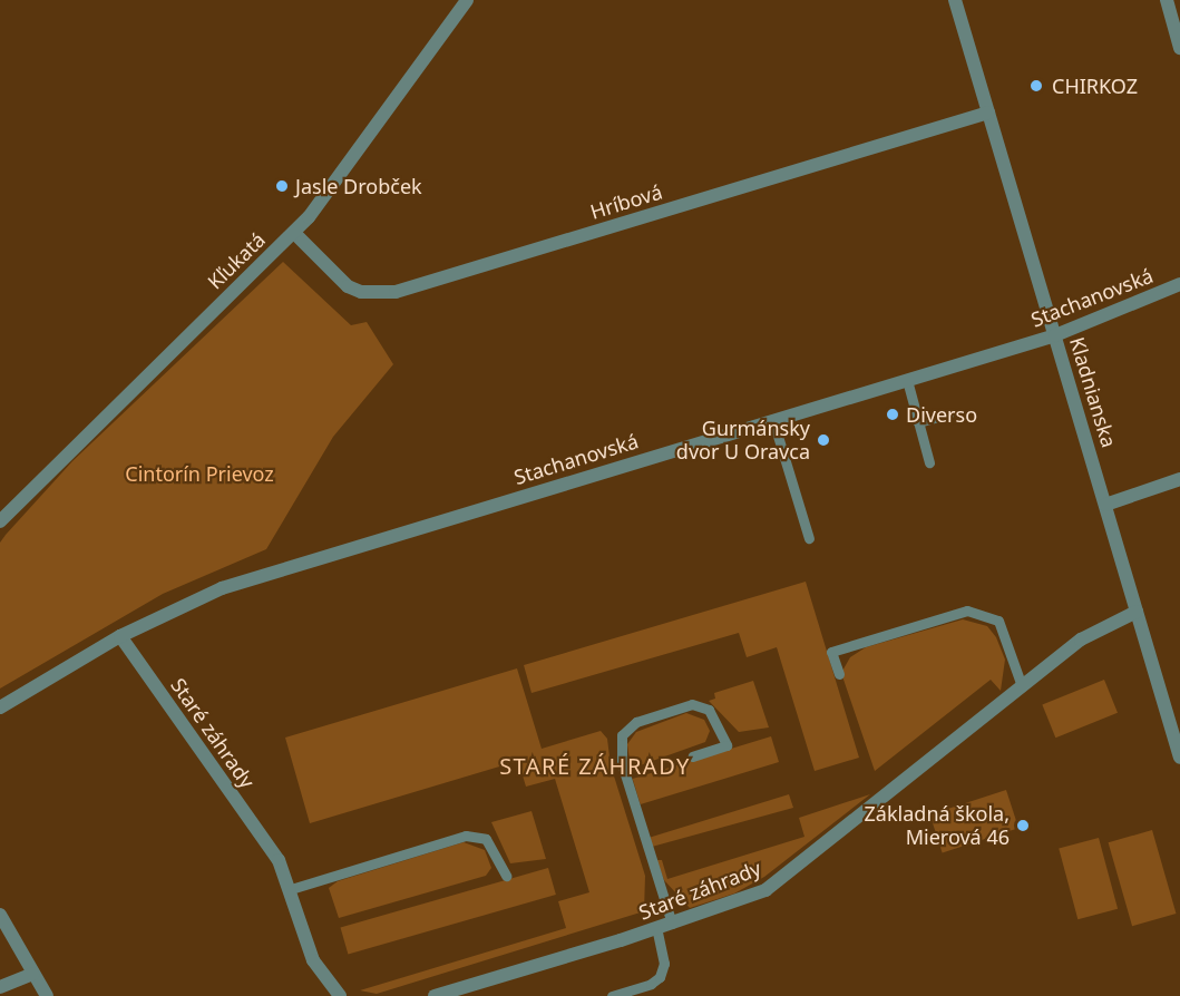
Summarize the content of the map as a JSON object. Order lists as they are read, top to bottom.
{
  "streets": {
    "street": [
      "Hríbová",
      "Kľukatá",
      "Stachanovská",
      "Kladnianska",
      "Staré záhrady"
    ]
  },
  "crossings": [
    ["Hríbová", "Kľukatá"],
    ["Hríbová", "Kladnianska"],
    ["Stachanovská", "Kladnianska"],
    ["Stachanovská", "Staré záhrady"],
    ["Kladnianska", "Staré záhrady"]
  ],
  "districts": ["STARÉ ZÁHRADY"],
  "parks": ["Cintorín Prievoz"],
  "places": [
    "CHIRKOZ",
    "Jasle Drobček",
    "Diverso",
    "Gurmánsky dvor U Oravca",
    "Základná škola, Mierová 46"
  ]
}
